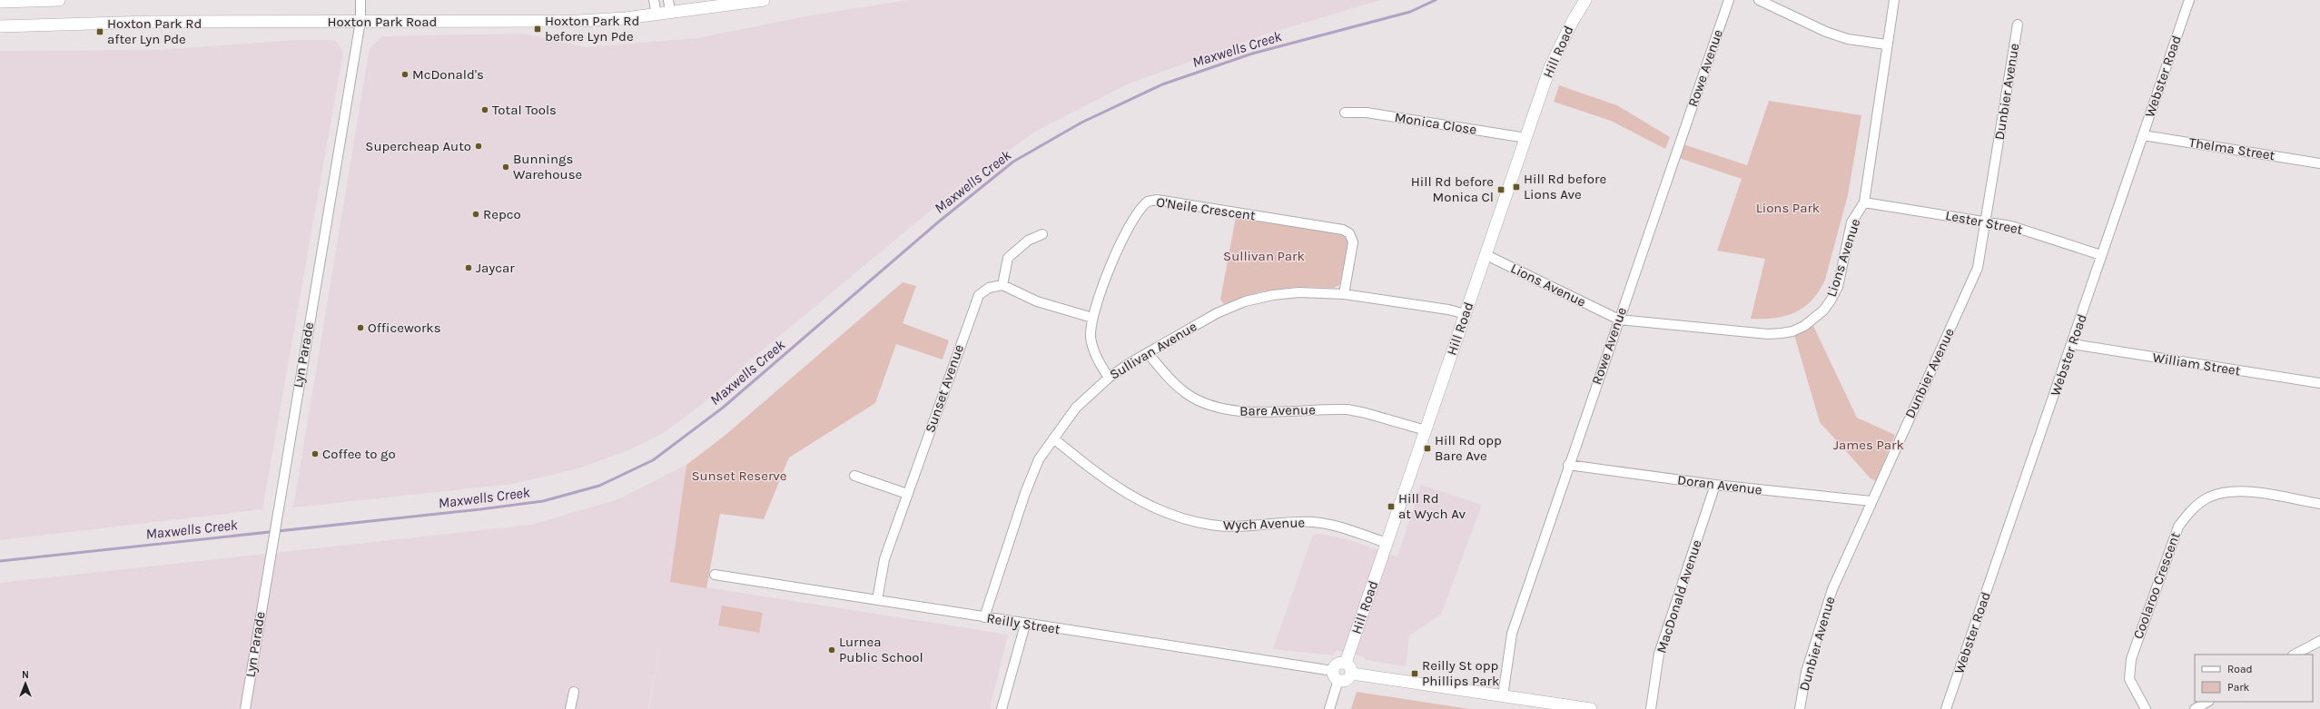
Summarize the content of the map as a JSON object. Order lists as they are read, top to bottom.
{
  "streets": {
    "main road": ["Hoxton Park Road", "Hill Road"],
    "street": [
      "Rowe Avenue",
      "Webster Road",
      "Dunbier Avenue",
      "Monica Close",
      "Thelma Street",
      "O'Neile Crescent",
      "Lester Street",
      "Lions Avenue",
      "Sullivan Avenue",
      "Lyn Parade",
      "William Street",
      "Sunset Avenue",
      "Bare Avenue",
      "Doran Avenue",
      "Wych Avenue",
      "Coolaroo Crescent",
      "MacDonald Avenue",
      "Reilly Street"
    ]
  },
  "crossings": [
    ["Hoxton Park Road", "Lyn Parade"],
    ["Hill Road", "Monica Close"],
    ["Hill Road", "Lions Avenue"],
    ["Hill Road", "Sullivan Avenue"],
    ["Hill Road", "Bare Avenue"],
    ["Hill Road", "Wych Avenue"],
    ["Hill Road", "Reilly Street"],
    ["Rowe Avenue", "Lions Avenue"],
    ["Rowe Avenue", "Doran Avenue"],
    ["Webster Road", "Thelma Street"],
    ["Webster Road", "Lester Street"],
    ["Webster Road", "William Street"],
    ["Dunbier Avenue", "Lester Street"],
    ["Dunbier Avenue", "Doran Avenue"],
    ["O'Neile Crescent", "Sullivan Avenue"],
    ["Lester Street", "Lions Avenue"],
    ["Sullivan Avenue", "Bare Avenue"],
    ["Sullivan Avenue", "Wych Avenue"],
    ["Sullivan Avenue", "Reilly Street"],
    ["Sunset Avenue", "Reilly Street"],
    ["Doran Avenue", "MacDonald Avenue"]
  ],
  "water": ["Maxwells Creek"],
  "parks": [
    "Lions Park",
    "Sullivan Park",
    "James Park",
    "Sunset Reserve"
  ],
  "places": {
    "transit": [
      "Hoxton Park Rd before Lyn Pde",
      "Hoxton Park Rd after Lyn Pde",
      "Hill Rd before Lions Ave",
      "Hill Rd before Monica Cl",
      "Hill Rd opp Bare Ave",
      "Hill Rd at Wych Av",
      "Reilly St opp Phillips Park"
    ],
    "other": [
      "McDonald's",
      "Total Tools",
      "Supercheap Auto",
      "Bunnings Warehouse",
      "Repco",
      "Jaycar",
      "Officeworks",
      "Coffee to go",
      "Lurnea Public School"
    ]
  },
  "legend": ["Road", "Park"],
  "north": "top"
}
